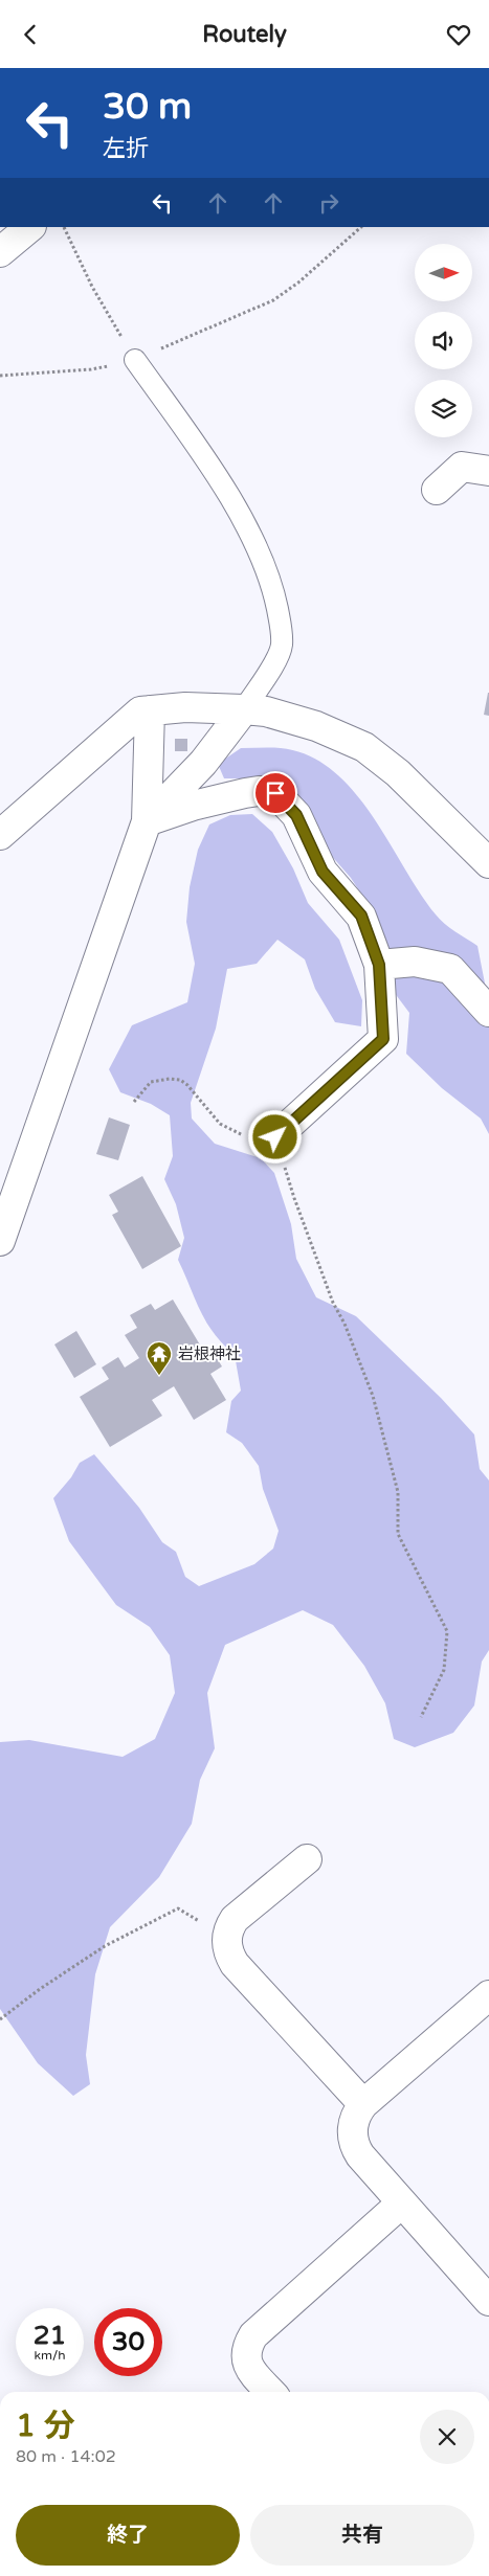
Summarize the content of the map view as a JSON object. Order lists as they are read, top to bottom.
{
  "places": {
    "temple": ["岩根神社"]
  },
  "north": "right",
  "page": {
    "header": "Routely",
    "turn": ["30 m", "左折"],
    "speed": "21 km/h",
    "limit": "30",
    "heading": ["1 分", "80 m · 14:02"],
    "buttons": ["終了", "共有"]
  }
}
